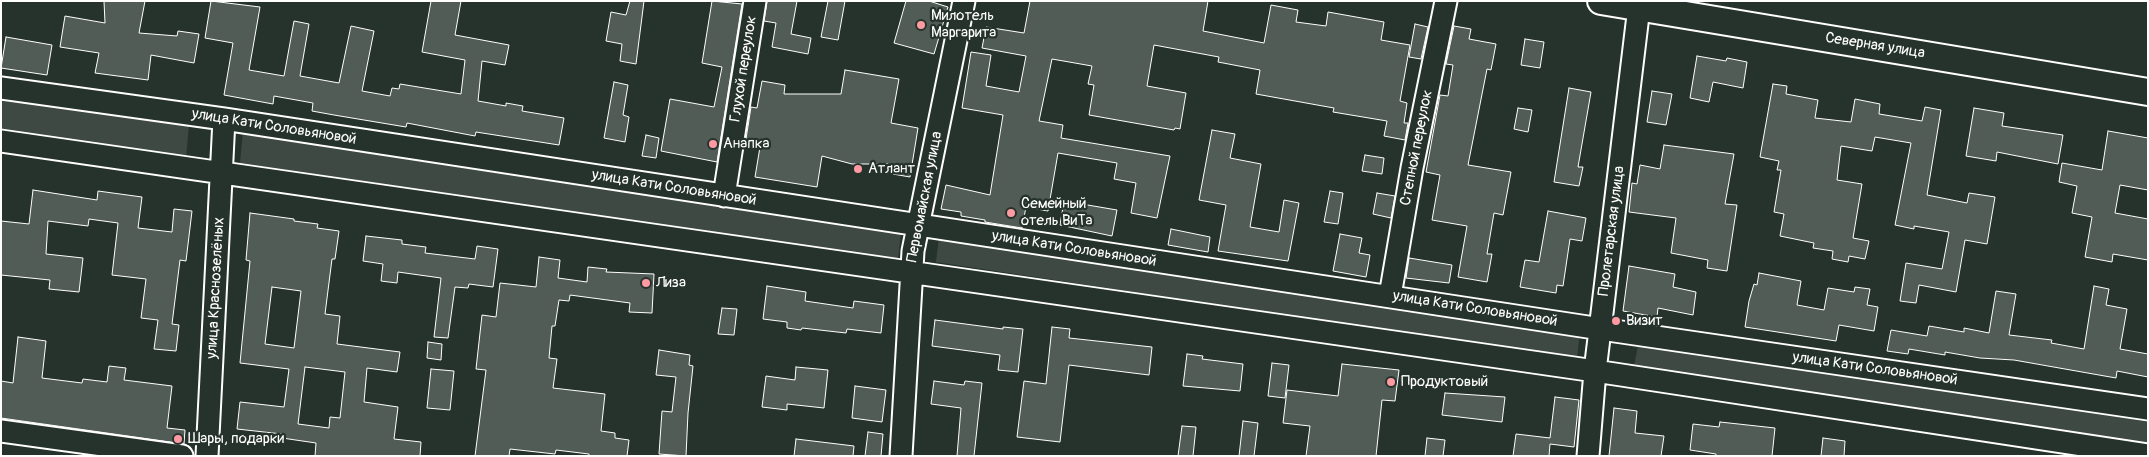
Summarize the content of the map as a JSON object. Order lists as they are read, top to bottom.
{
  "streets": {
    "street": [
      "Северная улица",
      "Глухой переулок",
      "улица Кати Соловьяновой",
      "Степной переулок",
      "Первомайская улица",
      "Пролетарская улица",
      "улица Краснозелёных"
    ]
  },
  "crossings": [
    ["Северная улица", "Пролетарская улица"],
    ["Глухой переулок", "улица Кати Соловьяновой"],
    ["улица Кати Соловьяновой", "Степной переулок"],
    ["улица Кати Соловьяновой", "Первомайская улица"],
    ["улица Кати Соловьяновой", "Пролетарская улица"],
    ["улица Кати Соловьяновой", "улица Краснозелёных"]
  ],
  "places": [
    "Милотель Маргарита",
    "Анапка",
    "Атлант",
    "Семейный отель ВиТа",
    "Лиза",
    "Визит",
    "Продуктовый",
    "Шары, подарки"
  ]
}
